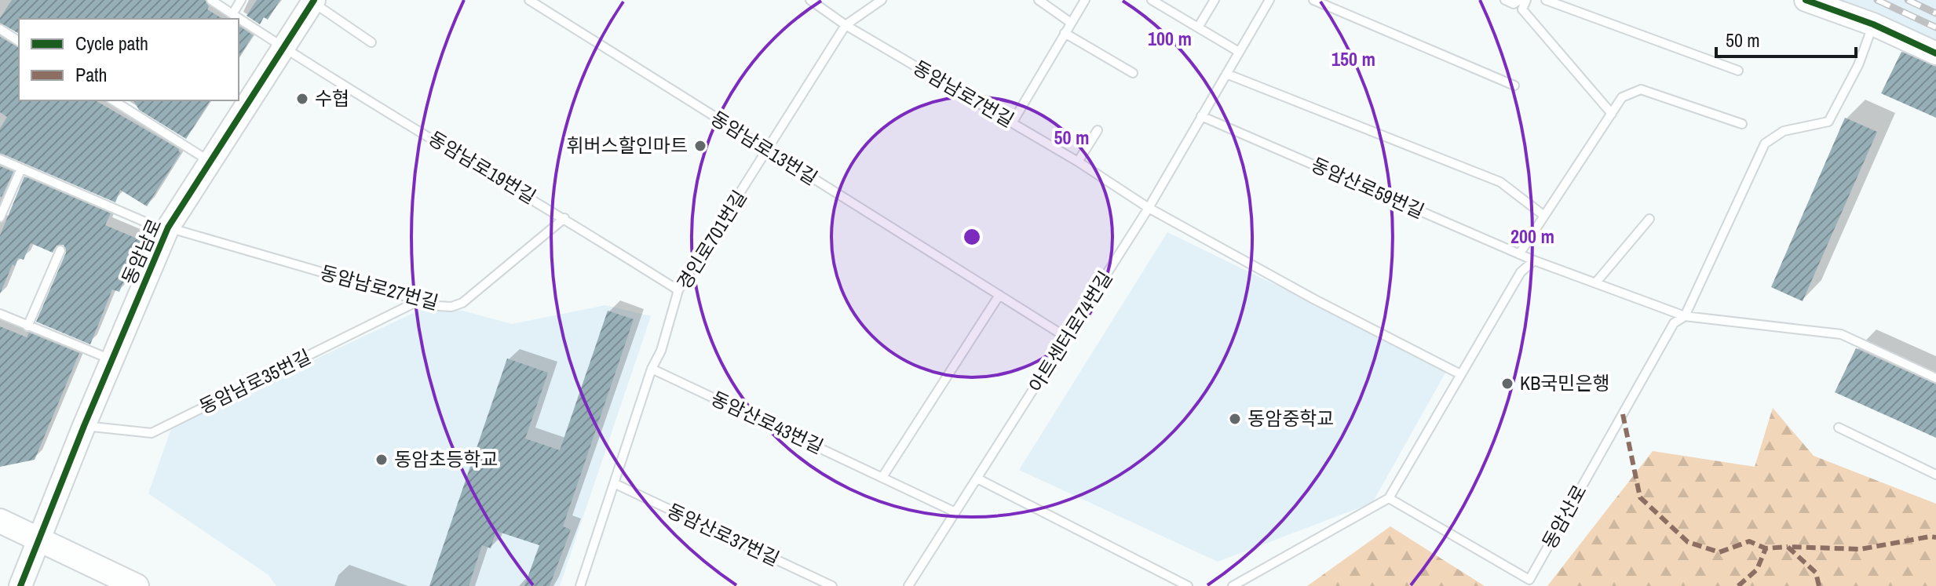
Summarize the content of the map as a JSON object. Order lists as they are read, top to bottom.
{
  "streets": {
    "street": ["동암남로"],
    "lane": [
      "동암남로7번길",
      "동암남로13번길",
      "동암남로19번길",
      "동암산로59번길",
      "경인로701번길",
      "동암남로27번길",
      "아트센터로74번길",
      "동암남로35번길",
      "동암산로43번길",
      "동암산로",
      "동암산로37번길"
    ]
  },
  "crossings": [
    ["동암남로7번길", "경인로701번길"],
    ["동암남로7번길", "아트센터로74번길"],
    ["동암남로13번길", "경인로701번길"],
    ["동암남로13번길", "아트센터로74번길"],
    ["동암남로19번길", "경인로701번길"],
    ["동암남로19번길", "동암남로"],
    ["동암남로19번길", "동암남로27번길"],
    ["동암산로59번길", "아트센터로74번길"],
    ["경인로701번길", "동암산로43번길"],
    ["경인로701번길", "동암산로37번길"],
    ["동암남로", "동암남로27번길"],
    ["동암남로", "동암남로35번길"],
    ["동암남로27번길", "동암남로35번길"],
    ["아트센터로74번길", "동암산로43번길"]
  ],
  "places": [
    "수협",
    "휘버스할인마트",
    "KB국민은행",
    "동암중학교",
    "동암초등학교"
  ],
  "legend": ["Cycle path", "Path"],
  "scale_bar": "50 m",
  "rings": [
    "100 m",
    "150 m",
    "50 m",
    "200 m"
  ]
}
